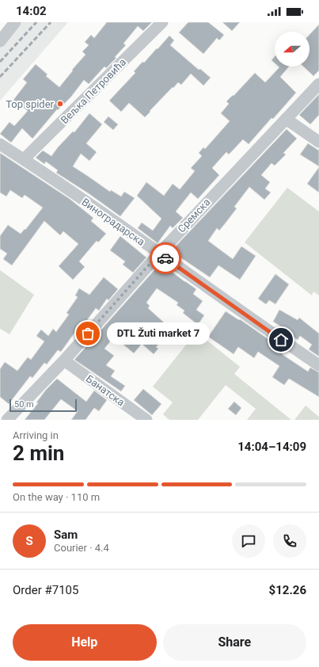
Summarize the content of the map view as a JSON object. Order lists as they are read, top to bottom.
{
  "streets": {
    "street": [
      "Вељка Петровића",
      "Сремска",
      "Виноградарска",
      "Банатска"
    ]
  },
  "crossings": [
    ["Вељка Петровића", "Виноградарска"],
    ["Сремска", "Виноградарска"],
    ["Сремска", "Банатска"]
  ],
  "places": ["Top spider", "DTL Žuti market 7"],
  "scale_bar": "50 m",
  "north": "left",
  "page": {
    "status": "14:02",
    "bubble": "DTL Žuti market 7",
    "scale": "50 m",
    "heading": ["2 min", "Arriving in", "14:04–14:09"],
    "panel": [
      "Sam",
      "Courier · 4.4",
      "Order #7105",
      "$12.26"
    ],
    "bar": "On the way · 110 m",
    "round": "S",
    "buttons": ["Help", "Share"]
  }
}
